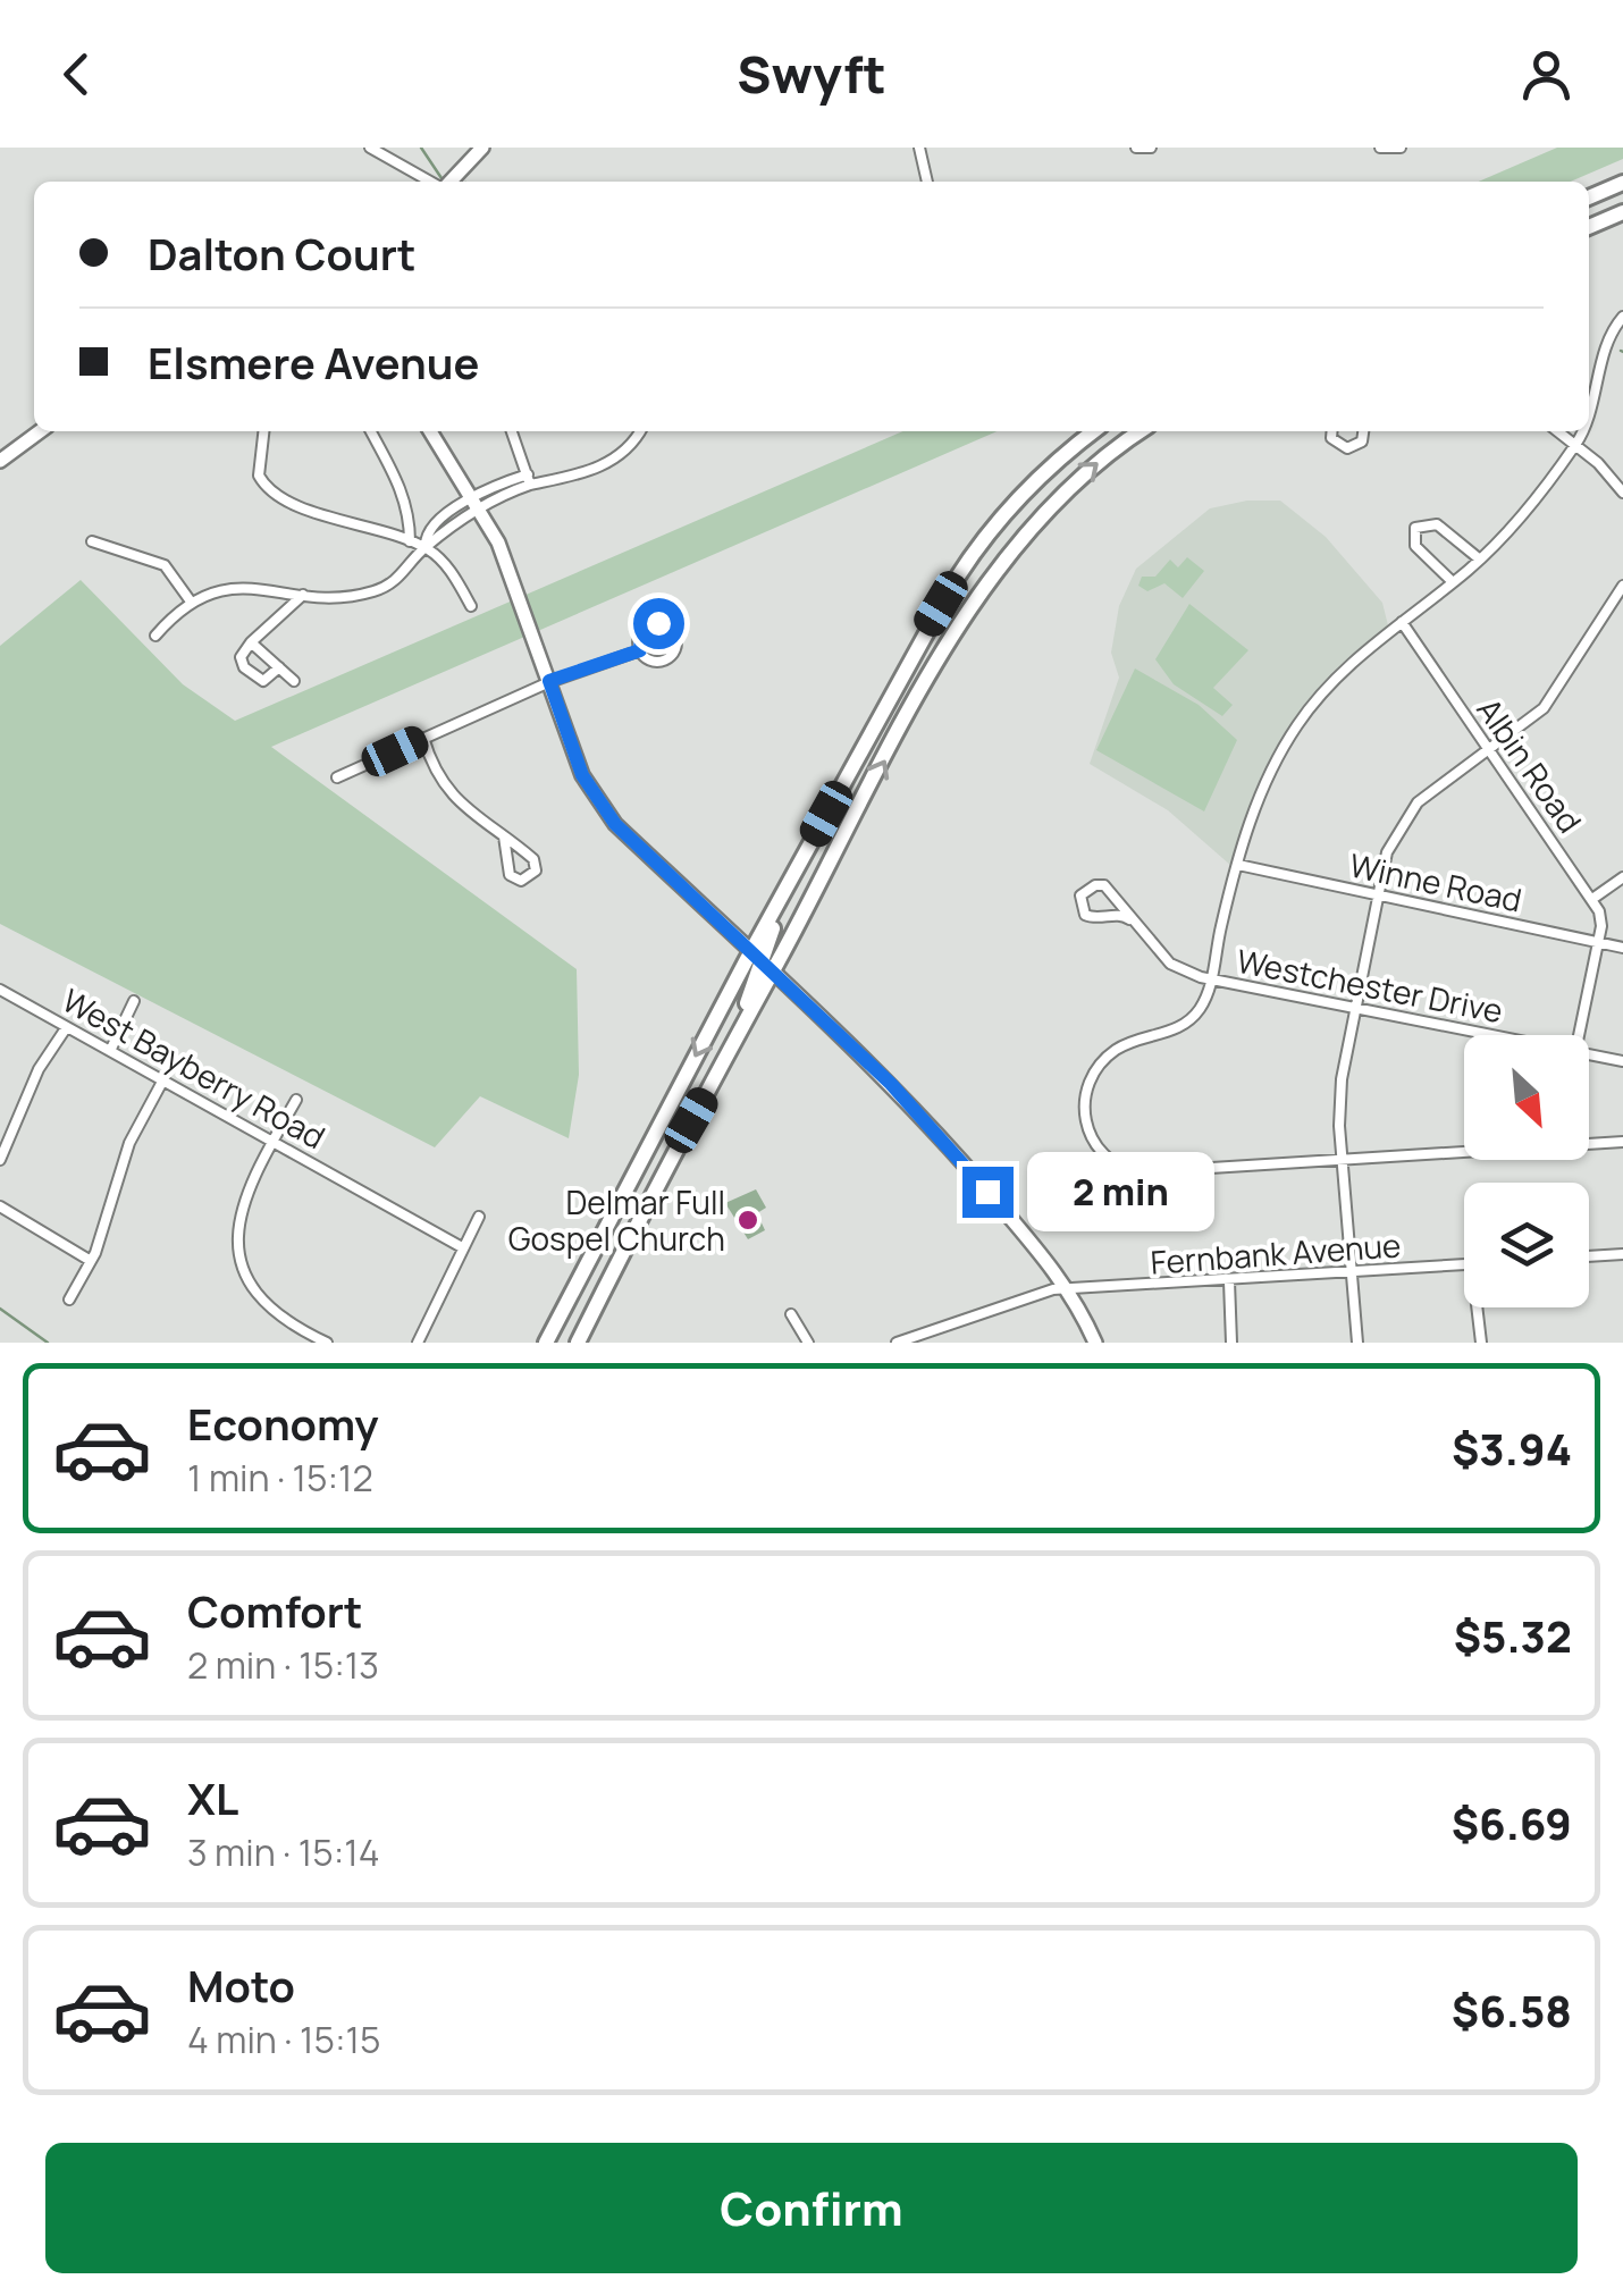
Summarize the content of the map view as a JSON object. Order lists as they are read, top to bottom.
{
  "streets": {
    "street": [
      "Albin Road",
      "Winne Road",
      "Westchester Drive",
      "West Bayberry Road",
      "Fernbank Avenue"
    ]
  },
  "crossings": [
    ["Albin Road", "Winne Road"]
  ],
  "places": ["Delmar Full Gospel Church"],
  "north": "bottom right",
  "page": {
    "header": "Swyft",
    "banner": ["Dalton Court", "Elsmere Avenue"],
    "bubble": "2 min",
    "list": [
      {
        "name": "Economy",
        "note": "1 min · 15:12",
        "value": "$3.94"
      },
      {
        "name": "Comfort",
        "note": "2 min · 15:13",
        "value": "$5.32"
      },
      {
        "name": "XL",
        "note": "3 min · 15:14",
        "value": "$6.69"
      },
      {
        "name": "Moto",
        "note": "4 min · 15:15",
        "value": "$6.58"
      }
    ],
    "buttons": "Confirm"
  }
}
